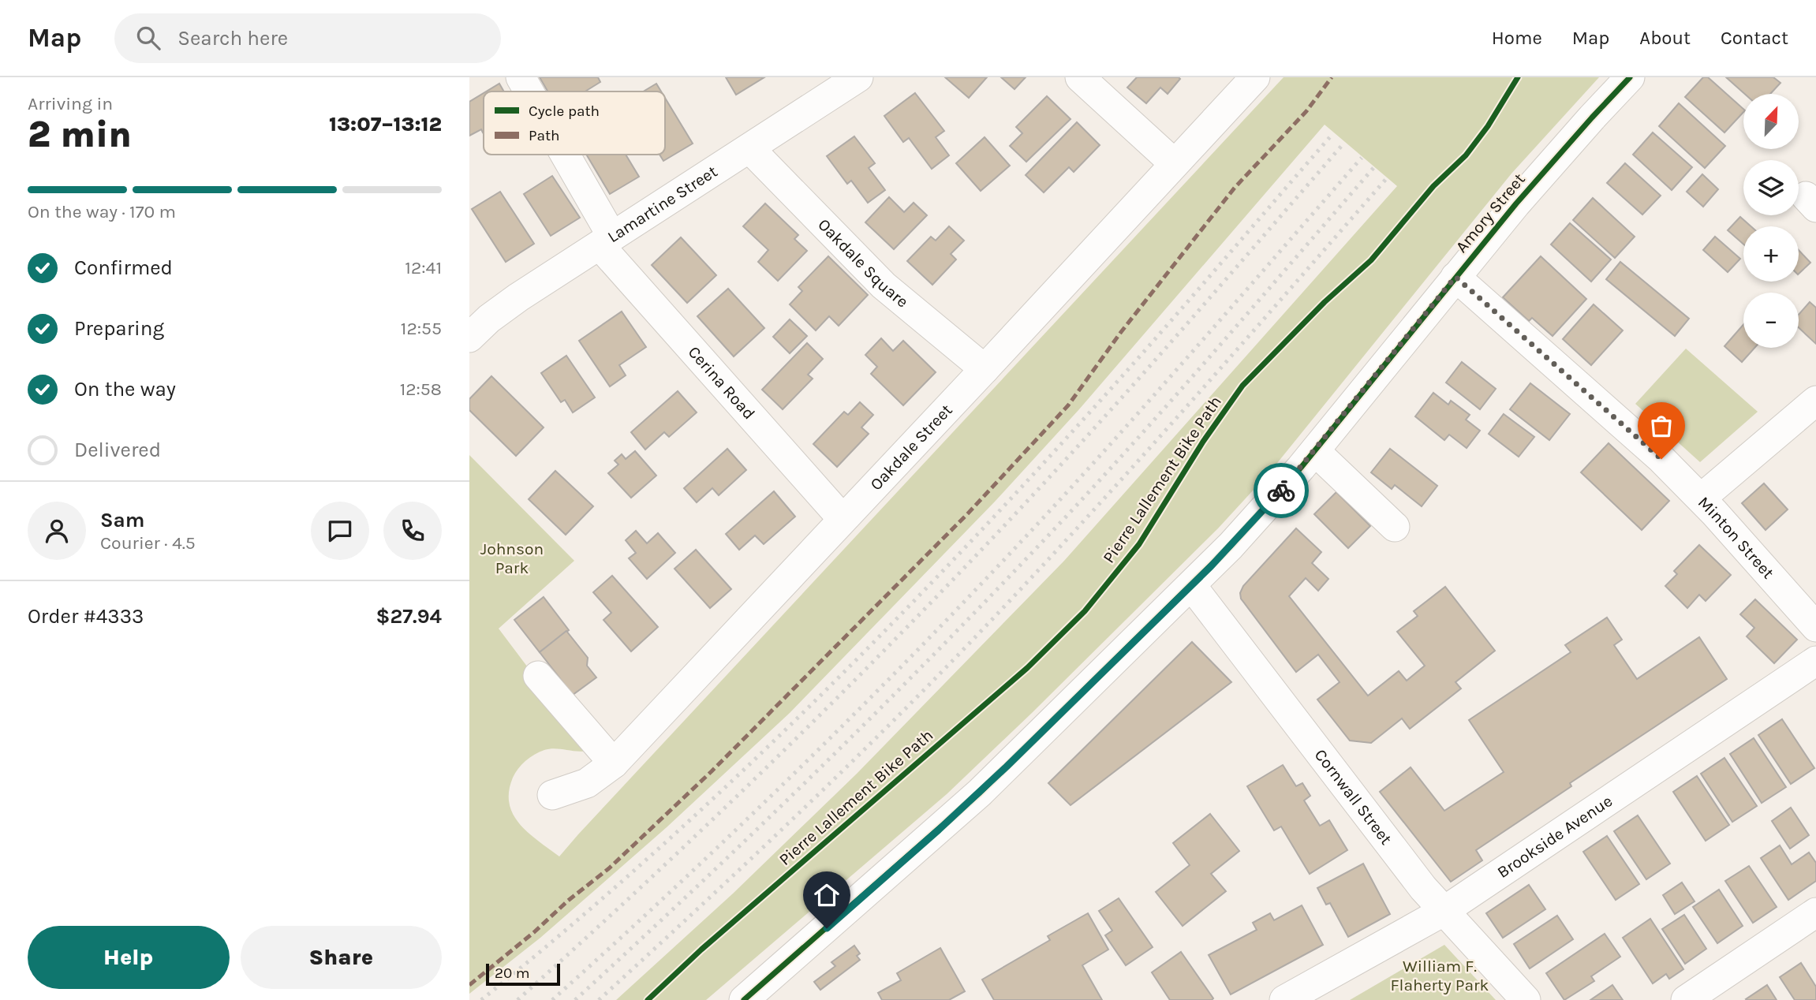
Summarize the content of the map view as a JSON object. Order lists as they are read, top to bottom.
{
  "streets": {
    "street": [
      "Lamartine Street",
      "Amory Street",
      "Oakdale Square",
      "Cerina Road",
      "Oakdale Street",
      "Minton Street",
      "Cornwall Street",
      "Brookside Avenue"
    ],
    "cycle path": ["Pierre Lallement Bike Path"]
  },
  "crossings": [
    ["Lamartine Street", "Oakdale Square"],
    ["Lamartine Street", "Cerina Road"],
    ["Amory Street", "Minton Street"],
    ["Amory Street", "Cornwall Street"],
    ["Oakdale Square", "Oakdale Street"],
    ["Cerina Road", "Oakdale Street"],
    ["Cornwall Street", "Brookside Avenue"]
  ],
  "parks": ["Johnson Park", "William F. Flaherty Park"],
  "legend": ["Cycle path", "Path"],
  "scale_bar": "20 m",
  "north": "top right",
  "page": {
    "header": "Map",
    "search": "Search here",
    "nav": [
      "Home",
      "Map",
      "About",
      "Contact"
    ],
    "heading": ["2 min", "Arriving in", "13:07–13:12"],
    "panel": [
      "Sam",
      "Courier · 4.5",
      "Order #4333",
      "$27.94"
    ],
    "map_buttons": ["+", "−"],
    "bar": "On the way · 170 m",
    "list": [
      ["Confirmed", "12:41"],
      ["Preparing", "12:55"],
      ["On the way", "12:58"],
      "Delivered"
    ],
    "buttons": ["Help", "Share"],
    "scale": "20 m"
  }
}
